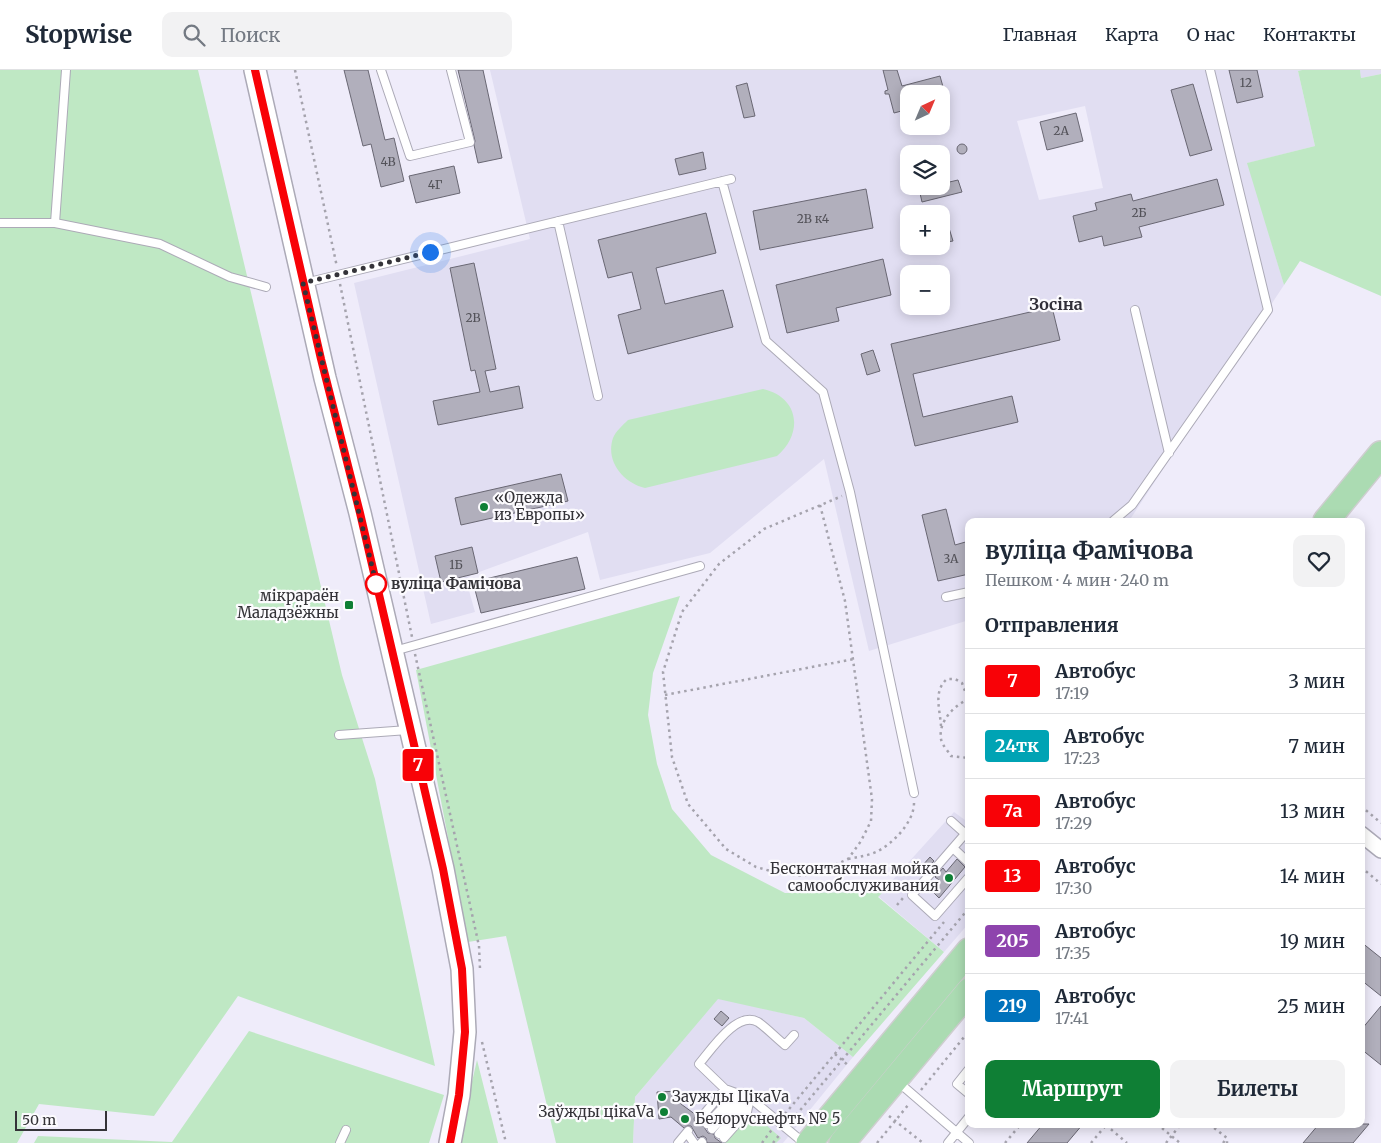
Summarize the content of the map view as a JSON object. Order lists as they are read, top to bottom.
{
  "districts": ["Зосіна"],
  "places": {
    "other": [
      "«Одежда из Европы»",
      "вуліца Фамічова",
      "Бесконтактная мойка самообслуживания",
      "Заужды ЦікаVа",
      "Заўжды цікаVа",
      "Белоруснефть № 5"
    ],
    "transit": ["мікрараён Маладзёжны"]
  },
  "lines": ["bus line 7"],
  "house_numbers": [
    "12",
    "2А",
    "4В",
    "4Г",
    "2Б",
    "2В к4",
    "2В",
    "3А",
    "1Б"
  ],
  "scale_bar": "50 m",
  "north": "top right",
  "page": {
    "header": "Stopwise",
    "search": "Поиск",
    "nav": [
      "Главная",
      "Карта",
      "О нас",
      "Контакты"
    ],
    "on_map": "7",
    "map_buttons": ["+", "−"],
    "heading": [
      ["вуліца Фамічова", "Пешком · 4 мин · 240 m"],
      "Отправления"
    ],
    "list": [
      {
        "mark": "7",
        "name": "Автобус",
        "note": "17:19",
        "value": "3 мин"
      },
      {
        "mark": "24тк",
        "name": "Автобус",
        "note": "17:23",
        "value": "7 мин"
      },
      {
        "mark": "7а",
        "name": "Автобус",
        "note": "17:29",
        "value": "13 мин"
      },
      {
        "mark": "13",
        "name": "Автобус",
        "note": "17:30",
        "value": "14 мин"
      },
      {
        "mark": "205",
        "name": "Автобус",
        "note": "17:35",
        "value": "19 мин"
      },
      {
        "mark": "219",
        "name": "Автобус",
        "note": "17:41",
        "value": "25 мин"
      }
    ],
    "buttons": ["Маршрут", "Билеты"],
    "scale": "50 m"
  }
}
